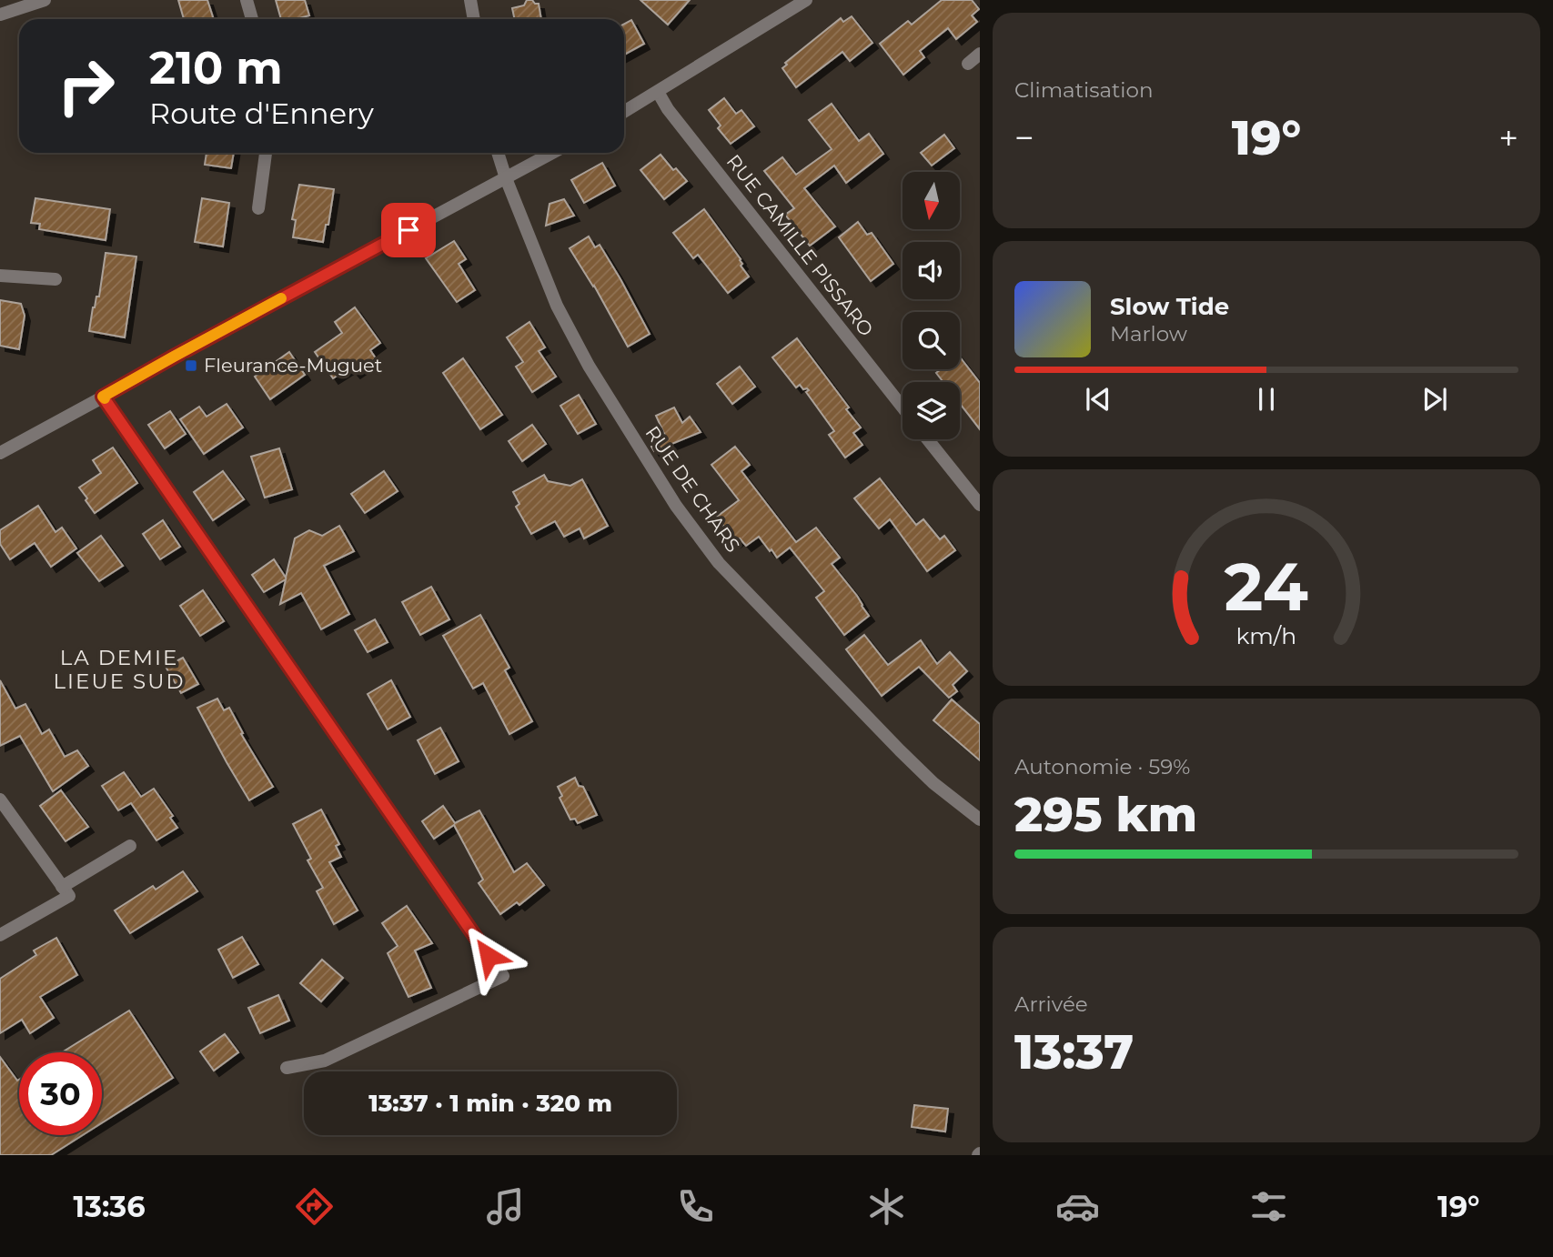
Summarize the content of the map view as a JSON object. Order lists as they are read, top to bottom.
{
  "streets": {
    "street": ["RUE CAMILLE PISSARO", "RUE DE CHARS"]
  },
  "districts": ["LA DEMIE LIEUE SUD"],
  "places": {
    "transit": ["Fleurance-Muguet"]
  },
  "north": "bottom",
  "page": {
    "tile": [
      "Climatisation",
      ["Autonomie · 59%", "295 km"],
      ["Arrivée", "13:37"]
    ],
    "turn": ["210 m", "Route d'Ennery"],
    "heat": ["−", "19°", "+"],
    "song": ["Slow Tide", "Marlow"],
    "limit": "30",
    "trip": "13:37 · 1 min · 320 m",
    "tabs": ["13:36", "19°"],
    "gauge": ["24", "km/h"]
  }
}
